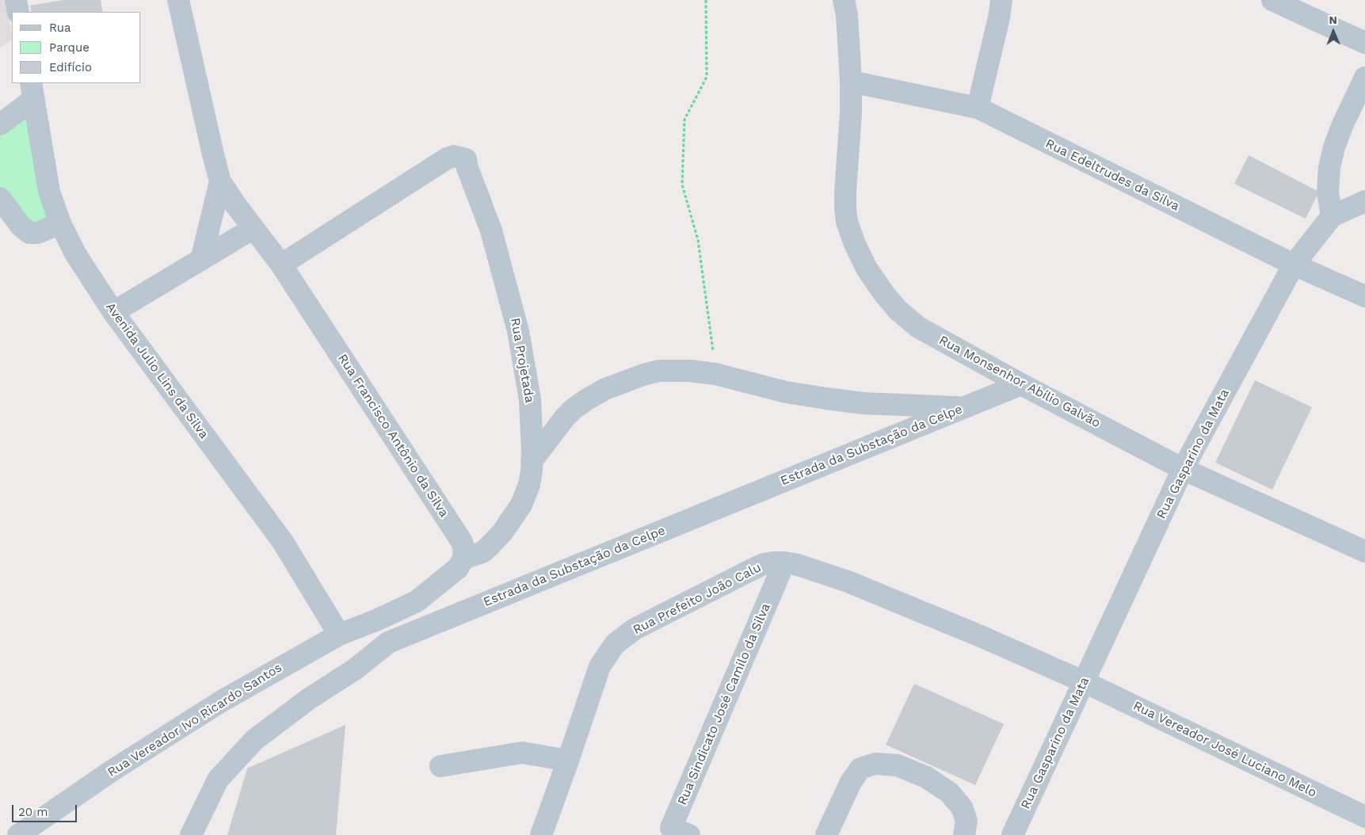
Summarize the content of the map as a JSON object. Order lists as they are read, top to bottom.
{
  "streets": {
    "street": [
      "Rua Edeltrudes da Silva",
      "Rua Projetada",
      "Avenida Julio Lins da Silva",
      "Rua Monsenhor Abílio Galvão",
      "Rua Francisco Antônio da Silva",
      "Estrada da Substação da Celpe",
      "Rua Gasparino da Mata",
      "Rua Prefeito João Calu",
      "Rua Sindicato José Camilo da Silva",
      "Rua Vereador Ivo Ricardo Santos",
      "Rua Vereador José Luciano Melo"
    ]
  },
  "crossings": [
    ["Rua Edeltrudes da Silva", "Rua Monsenhor Abílio Galvão"],
    ["Rua Edeltrudes da Silva", "Rua Gasparino da Mata"],
    ["Rua Projetada", "Rua Francisco Antônio da Silva"],
    ["Avenida Julio Lins da Silva", "Rua Vereador Ivo Ricardo Santos"],
    ["Rua Monsenhor Abílio Galvão", "Estrada da Substação da Celpe"],
    ["Rua Monsenhor Abílio Galvão", "Rua Gasparino da Mata"],
    ["Rua Gasparino da Mata", "Rua Prefeito João Calu"],
    ["Rua Gasparino da Mata", "Rua Vereador José Luciano Melo"],
    ["Rua Prefeito João Calu", "Rua Sindicato José Camilo da Silva"],
    ["Rua Prefeito João Calu", "Rua Vereador José Luciano Melo"]
  ],
  "legend": ["Rua", "Parque", "Edifício"],
  "scale_bar": "20 m",
  "north": "top"
}
